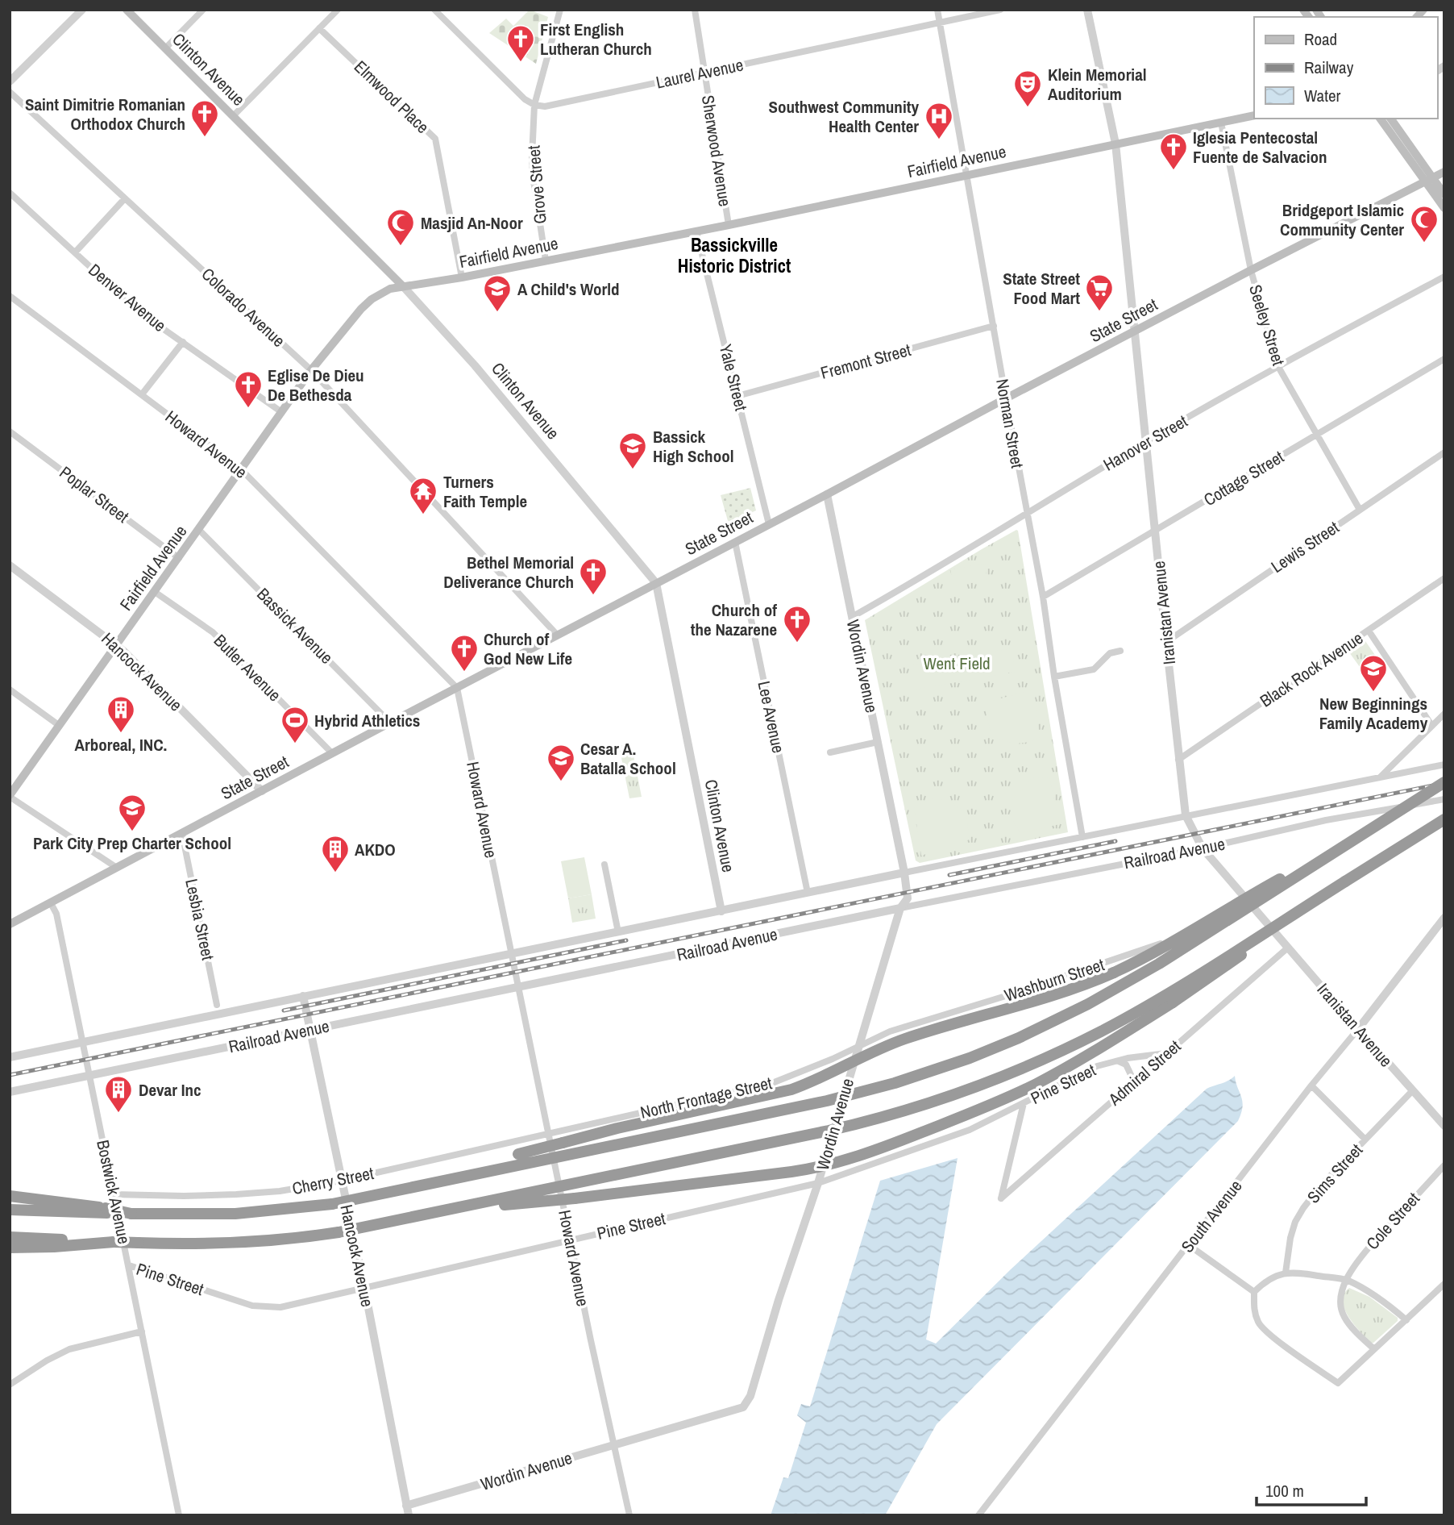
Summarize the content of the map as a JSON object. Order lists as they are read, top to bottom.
{
  "streets": {
    "main road": ["Clinton Avenue", "Fairfield Avenue", "State Street"],
    "street": [
      "Laurel Avenue",
      "Elmwood Place",
      "Sherwood Avenue",
      "Grove Street",
      "Denver Avenue",
      "Colorado Avenue",
      "Seeley Street",
      "Fremont Street",
      "Yale Street",
      "Norman Street",
      "Hanover Street",
      "Howard Avenue",
      "Cottage Street",
      "Poplar Street",
      "Lewis Street",
      "Iranistan Avenue",
      "Bassick Avenue",
      "Wordin Avenue",
      "Butler Avenue",
      "Black Rock Avenue",
      "Hancock Avenue",
      "Lee Avenue",
      "Railroad Avenue",
      "Lesbia Street",
      "Washburn Street",
      "Admiral Street",
      "Pine Street",
      "North Frontage Street",
      "Sims Street",
      "Cherry Street",
      "Bostwick Avenue",
      "South Avenue",
      "Cole Street"
    ]
  },
  "crossings": [
    ["Clinton Avenue", "Fairfield Avenue"],
    ["Clinton Avenue", "State Street"],
    ["Clinton Avenue", "Railroad Avenue"],
    ["Laurel Avenue", "Sherwood Avenue"],
    ["Laurel Avenue", "Grove Street"],
    ["Laurel Avenue", "Norman Street"],
    ["Elmwood Place", "Fairfield Avenue"],
    ["Sherwood Avenue", "Fairfield Avenue"],
    ["Fairfield Avenue", "Grove Street"],
    ["Fairfield Avenue", "Denver Avenue"],
    ["Fairfield Avenue", "Colorado Avenue"],
    ["Fairfield Avenue", "Seeley Street"],
    ["Fairfield Avenue", "Yale Street"],
    ["Fairfield Avenue", "Norman Street"],
    ["Fairfield Avenue", "Howard Avenue"],
    ["Fairfield Avenue", "Poplar Street"],
    ["Fairfield Avenue", "Iranistan Avenue"],
    ["Fairfield Avenue", "Bassick Avenue"],
    ["Fairfield Avenue", "Butler Avenue"],
    ["Fairfield Avenue", "Hancock Avenue"],
    ["Colorado Avenue", "State Street"],
    ["State Street", "Seeley Street"],
    ["State Street", "Yale Street"],
    ["State Street", "Norman Street"],
    ["State Street", "Howard Avenue"],
    ["State Street", "Iranistan Avenue"],
    ["State Street", "Bassick Avenue"],
    ["State Street", "Wordin Avenue"],
    ["State Street", "Butler Avenue"],
    ["State Street", "Hancock Avenue"],
    ["State Street", "Lee Avenue"],
    ["State Street", "Lesbia Street"],
    ["State Street", "Bostwick Avenue"],
    ["Seeley Street", "Hanover Street"],
    ["Seeley Street", "Cottage Street"],
    ["Seeley Street", "Lewis Street"],
    ["Fremont Street", "Yale Street"],
    ["Fremont Street", "Norman Street"],
    ["Norman Street", "Hanover Street"],
    ["Norman Street", "Cottage Street"],
    ["Norman Street", "Railroad Avenue"],
    ["Hanover Street", "Iranistan Avenue"],
    ["Hanover Street", "Wordin Avenue"],
    ["Howard Avenue", "Wordin Avenue"],
    ["Howard Avenue", "Railroad Avenue"],
    ["Howard Avenue", "Pine Street"],
    ["Howard Avenue", "North Frontage Street"],
    ["Howard Avenue", "Cherry Street"],
    ["Cottage Street", "Iranistan Avenue"],
    ["Lewis Street", "Iranistan Avenue"],
    ["Iranistan Avenue", "Black Rock Avenue"],
    ["Iranistan Avenue", "Railroad Avenue"],
    ["Iranistan Avenue", "Washburn Street"],
    ["Iranistan Avenue", "Admiral Street"],
    ["Iranistan Avenue", "Sims Street"],
    ["Iranistan Avenue", "South Avenue"],
    ["Wordin Avenue", "Hancock Avenue"],
    ["Wordin Avenue", "Railroad Avenue"],
    ["Wordin Avenue", "Washburn Street"],
    ["Wordin Avenue", "Pine Street"],
    ["Wordin Avenue", "North Frontage Street"],
    ["Hancock Avenue", "Railroad Avenue"],
    ["Hancock Avenue", "Pine Street"],
    ["Hancock Avenue", "Cherry Street"],
    ["Lee Avenue", "Railroad Avenue"],
    ["Railroad Avenue", "Bostwick Avenue"],
    ["Washburn Street", "North Frontage Street"],
    ["Admiral Street", "Pine Street"],
    ["Pine Street", "Bostwick Avenue"],
    ["North Frontage Street", "Cherry Street"],
    ["Cherry Street", "Bostwick Avenue"]
  ],
  "districts": ["Bassickville Historic District"],
  "parks": ["Went Field"],
  "places": {
    "church": [
      "First English Lutheran Church",
      "Saint Dimitrie Romanian Orthodox Church",
      "Iglesia Pentecostal Fuente de Salvacion",
      "Eglise De Dieu De Bethesda",
      "Bethel Memorial Deliverance Church",
      "Church of the Nazarene",
      "Church of God New Life"
    ],
    "theatre": ["Klein Memorial Auditorium"],
    "hospital": ["Southwest Community Health Center"],
    "mosque": ["Bridgeport Islamic Community Center", "Masjid An-Noor"],
    "supermarket": ["State Street Food Mart"],
    "school or university": [
      "A Child's World",
      "Bassick High School",
      "New Beginnings Family Academy",
      "Cesar A. Batalla School",
      "Park City Prep Charter School"
    ],
    "temple": ["Turners Faith Temple"],
    "building": ["Arboreal, INC.", "AKDO", "Devar Inc"],
    "sports": ["Hybrid Athletics"]
  },
  "legend": ["Road", "Railway", "Water"],
  "scale_bar": "100 m"
}
